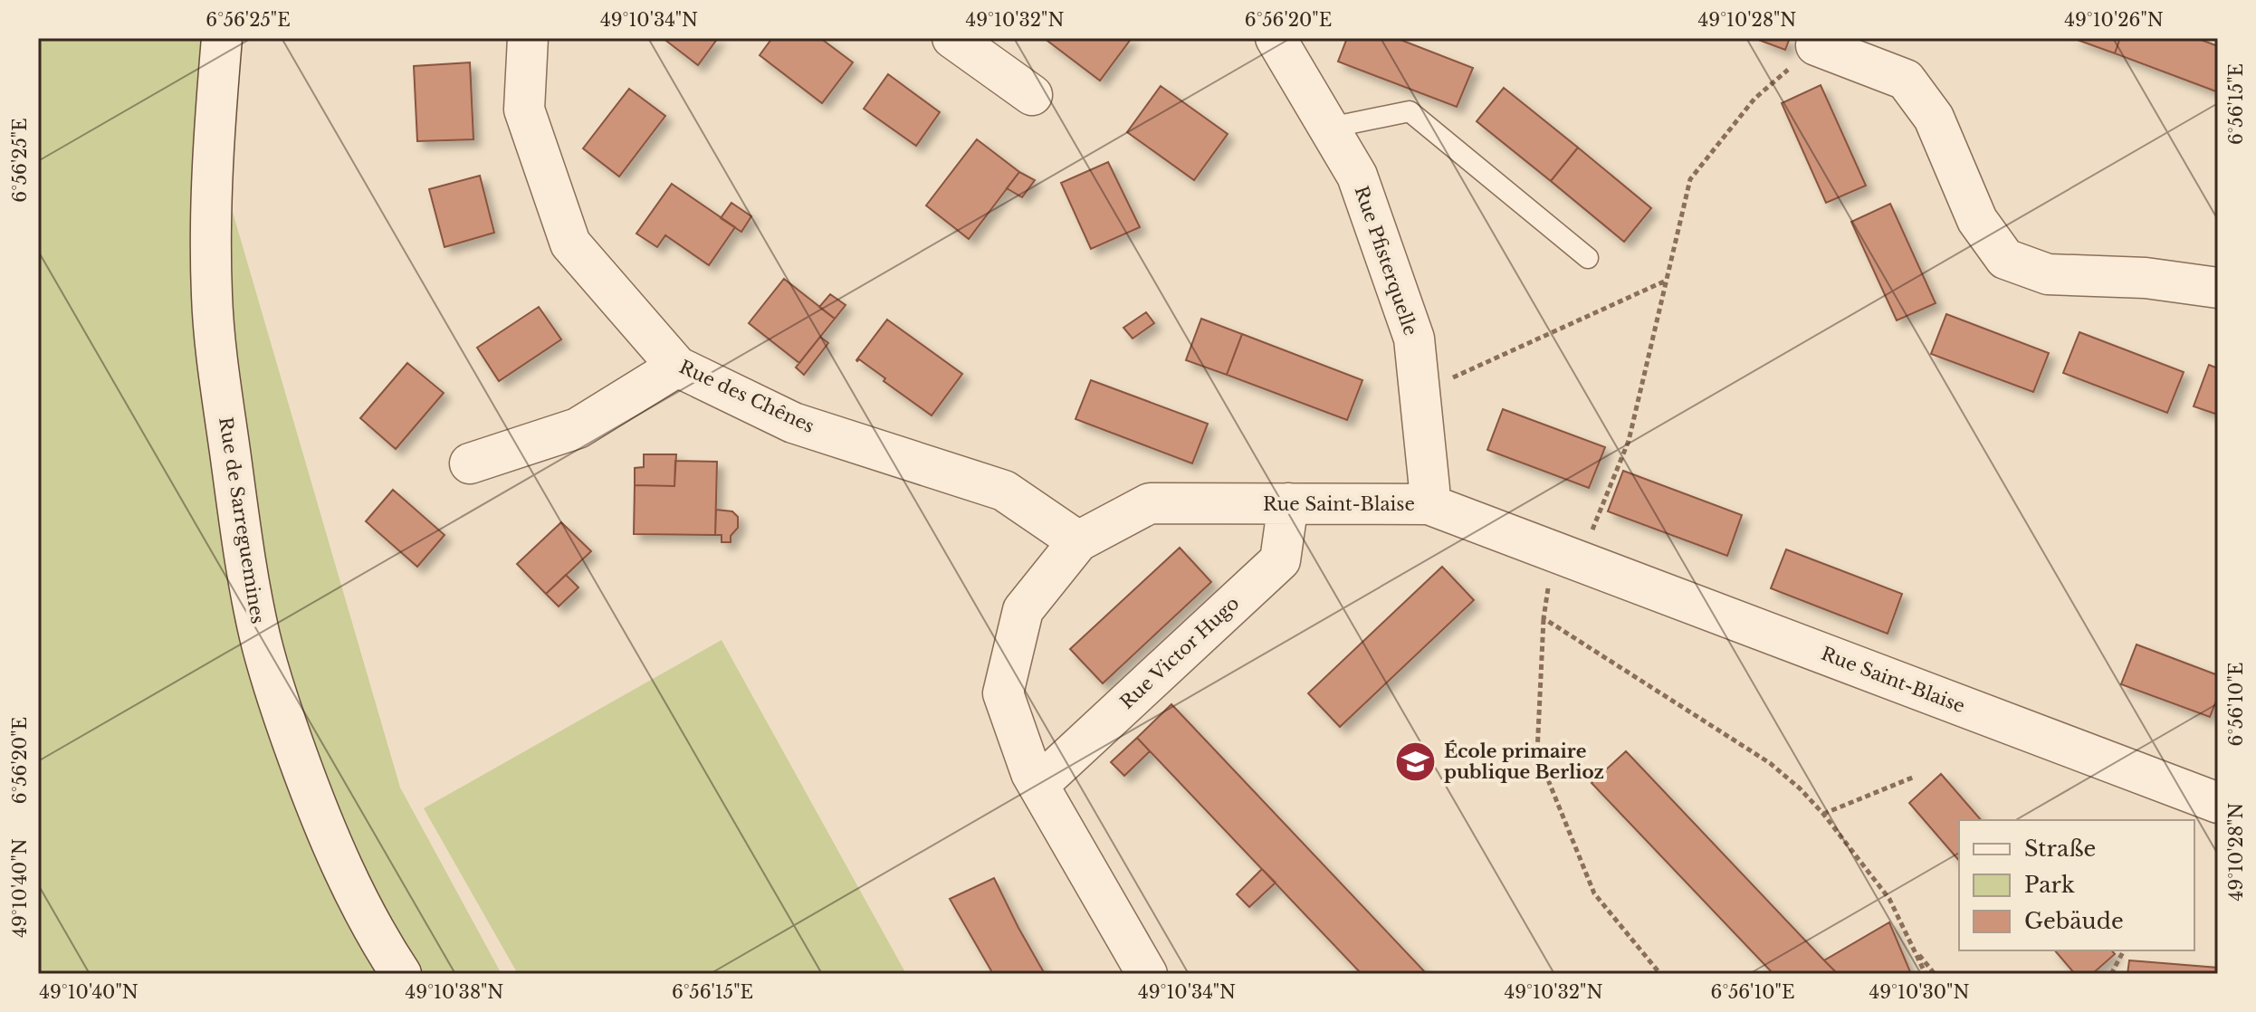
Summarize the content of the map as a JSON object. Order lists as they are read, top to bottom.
{
  "streets": {
    "street": [
      "Rue Pfisterquelle",
      "Rue des Chênes",
      "Rue Saint-Blaise",
      "Rue de Sarreguemines",
      "Rue Victor Hugo"
    ]
  },
  "crossings": [
    ["Rue Pfisterquelle", "Rue Saint-Blaise"],
    ["Rue des Chênes", "Rue Saint-Blaise"],
    ["Rue Saint-Blaise", "Rue Victor Hugo"]
  ],
  "places": {
    "school or university": ["École primaire publique Berlioz"]
  },
  "legend": ["Straße", "Park", "Gebäude"],
  "coordinates": [
    "6°56'25\"E",
    "49°10'34\"N",
    "49°10'32\"N",
    "6°56'20\"E",
    "49°10'28\"N",
    "49°10'26\"N",
    "6°56'15\"E",
    "6°56'10\"E",
    "49°10'40\"N",
    "49°10'38\"N",
    "49°10'30\"N"
  ]
}
